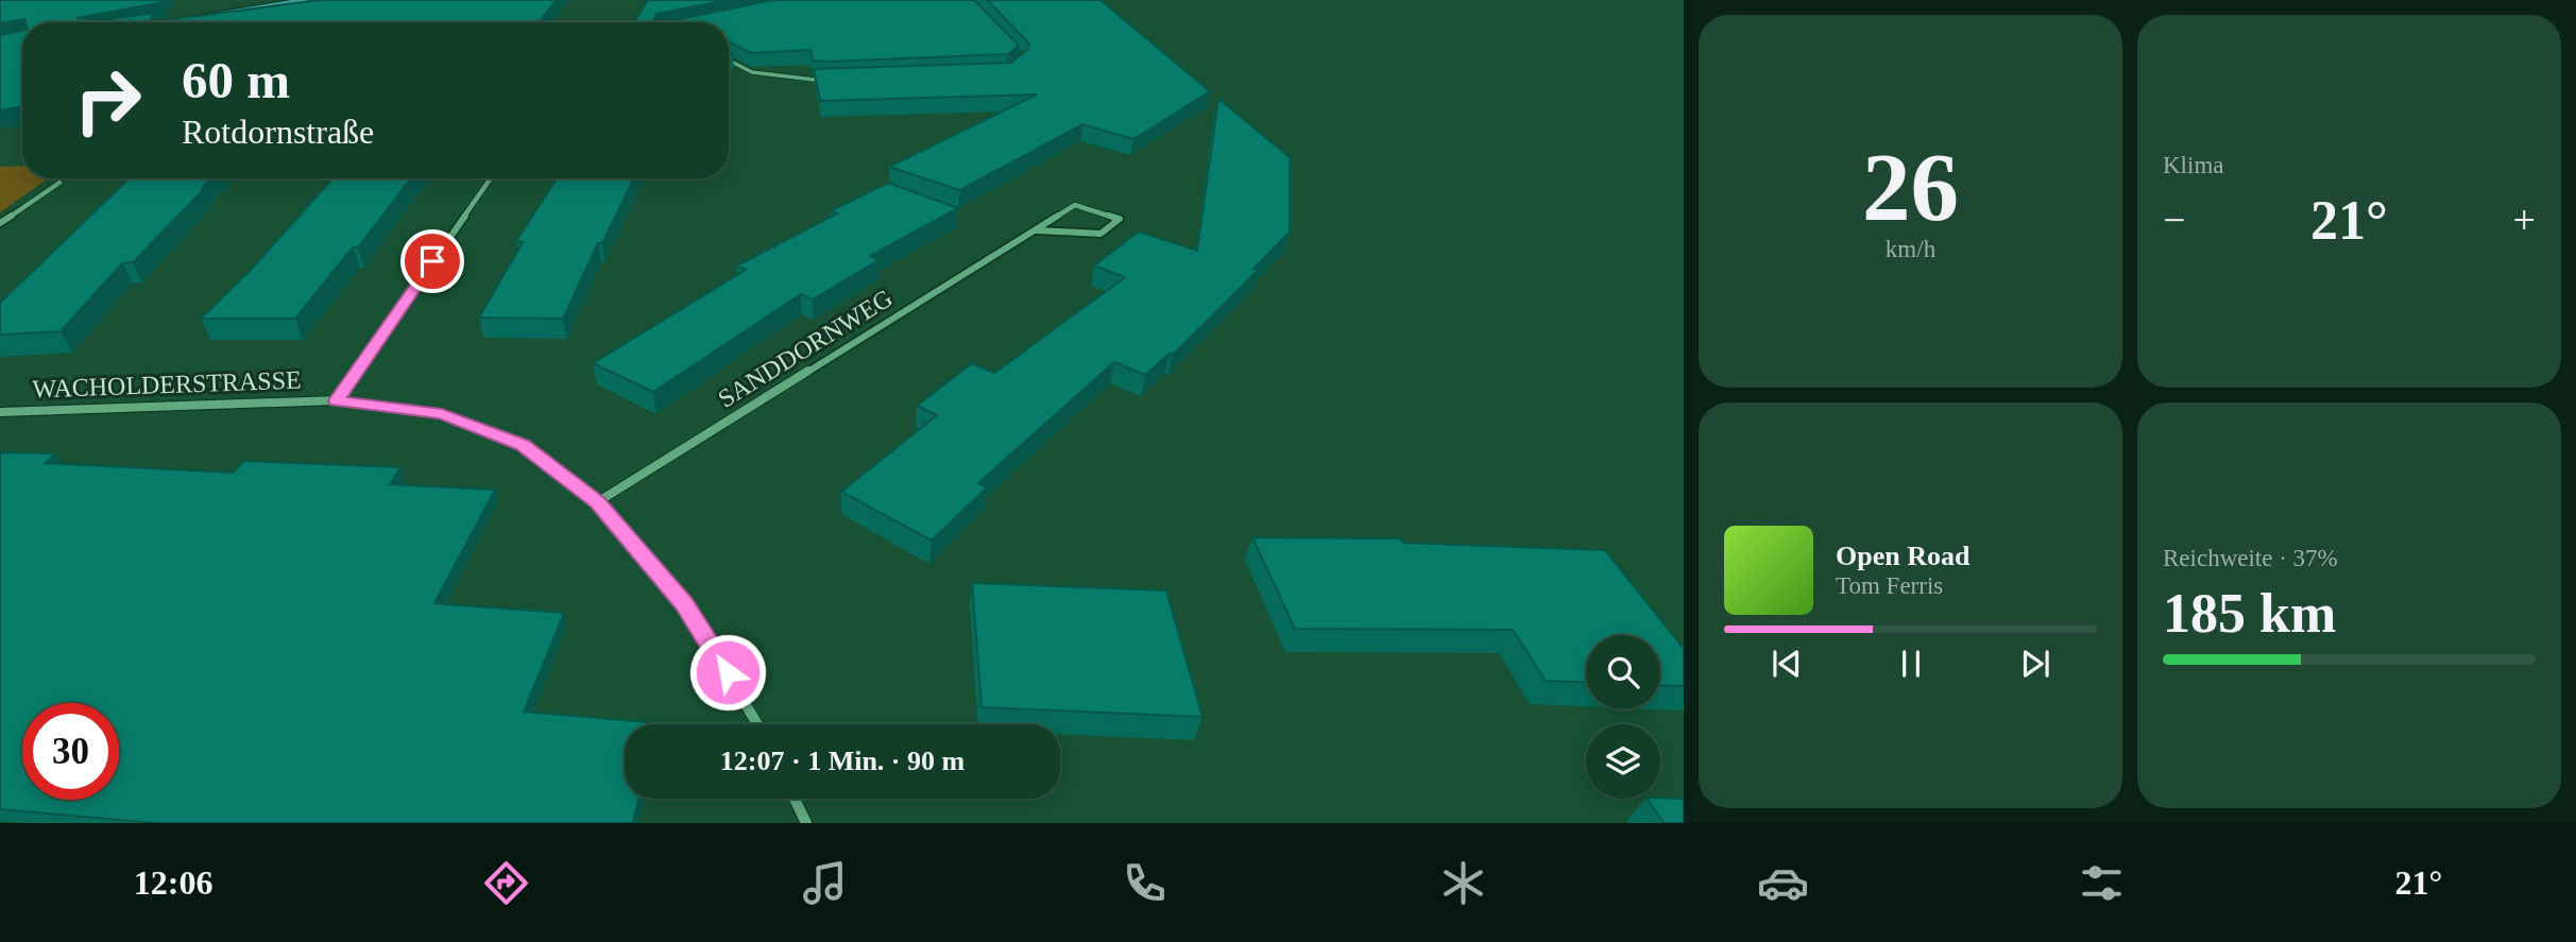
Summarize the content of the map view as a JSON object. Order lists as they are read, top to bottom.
{
  "streets": {
    "street": ["SANDDORNWEG", "WACHOLDERSTRASSE"]
  },
  "crossings": [
    ["SANDDORNWEG", "WACHOLDERSTRASSE"]
  ],
  "page": {
    "tile": [
      ["26", "km/h"],
      "Klima",
      ["Reichweite · 37%", "185 km"]
    ],
    "turn": ["60 m", "Rotdornstraße"],
    "heat": ["−", "21°", "+"],
    "song": ["Open Road", "Tom Ferris"],
    "limit": "30",
    "trip": "12:07 · 1 Min. · 90 m",
    "tabs": ["12:06", "21°"]
  }
}
